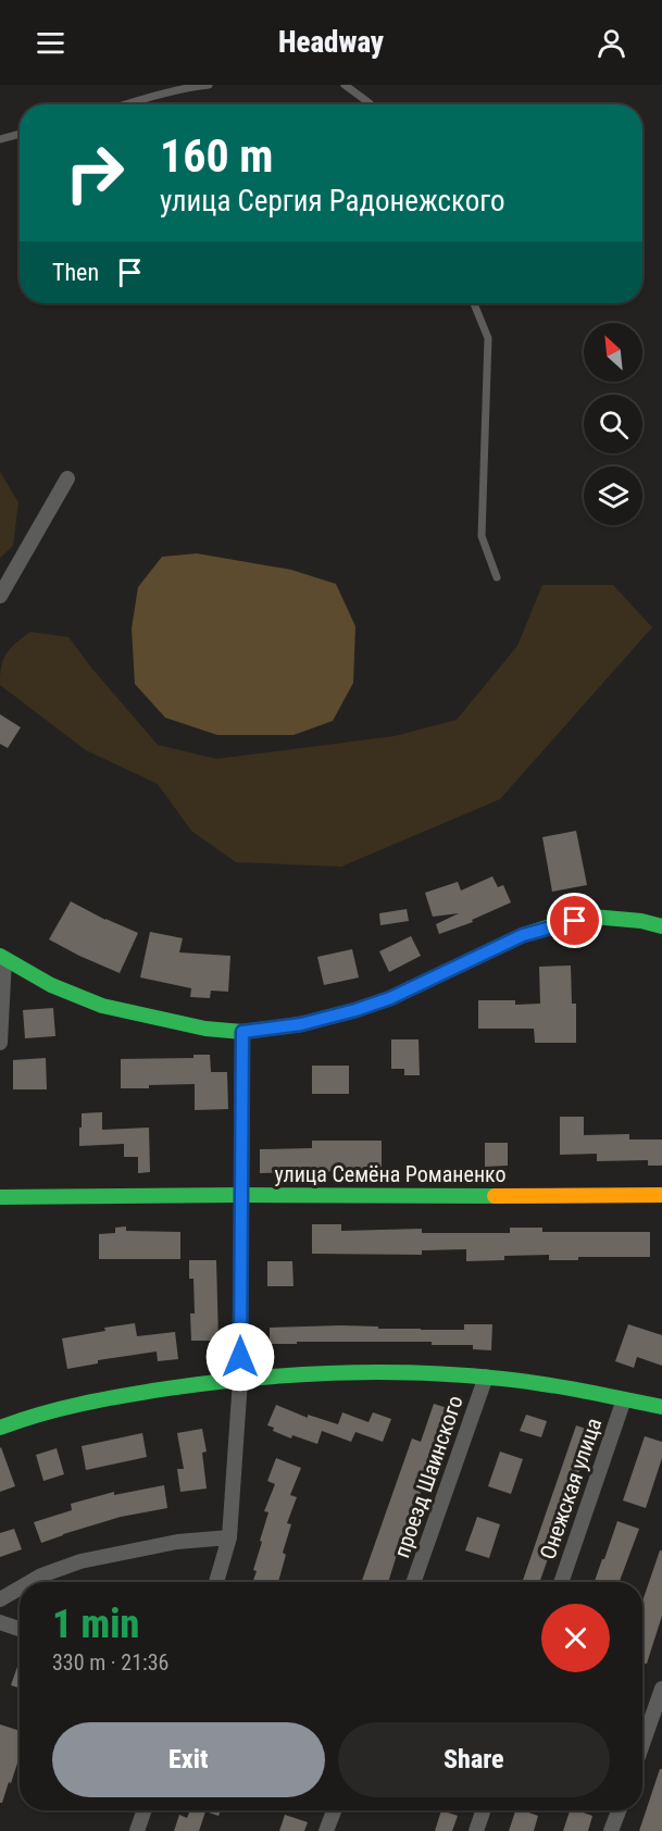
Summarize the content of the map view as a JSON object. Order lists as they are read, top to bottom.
{
  "streets": {
    "street": ["улица Семёна Романенко", "проезд Шаинского", "Онежская улица"]
  },
  "north": "top left",
  "page": {
    "header": "Headway",
    "turn": ["160 m", "улица Сергия Радонежского"],
    "then": "Then",
    "heading": ["1 min", "330 m · 21:36"],
    "buttons": ["Exit", "Share"]
  }
}
